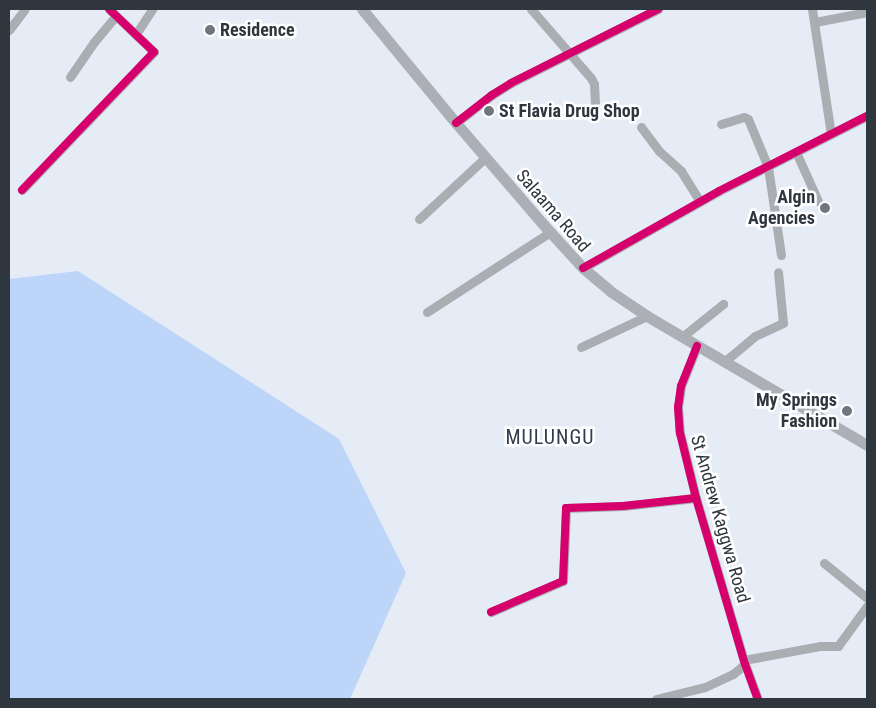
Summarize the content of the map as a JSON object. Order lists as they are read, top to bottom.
{
  "streets": {
    "main road": ["Salaama Road"],
    "street": ["St Andrew Kaggwa Road"]
  },
  "crossings": [
    ["Salaama Road", "St Andrew Kaggwa Road"]
  ],
  "districts": ["MULUNGU"],
  "places": [
    "Residence",
    "St Flavia Drug Shop",
    "Algin Agencies",
    "My Springs Fashion"
  ]
}
